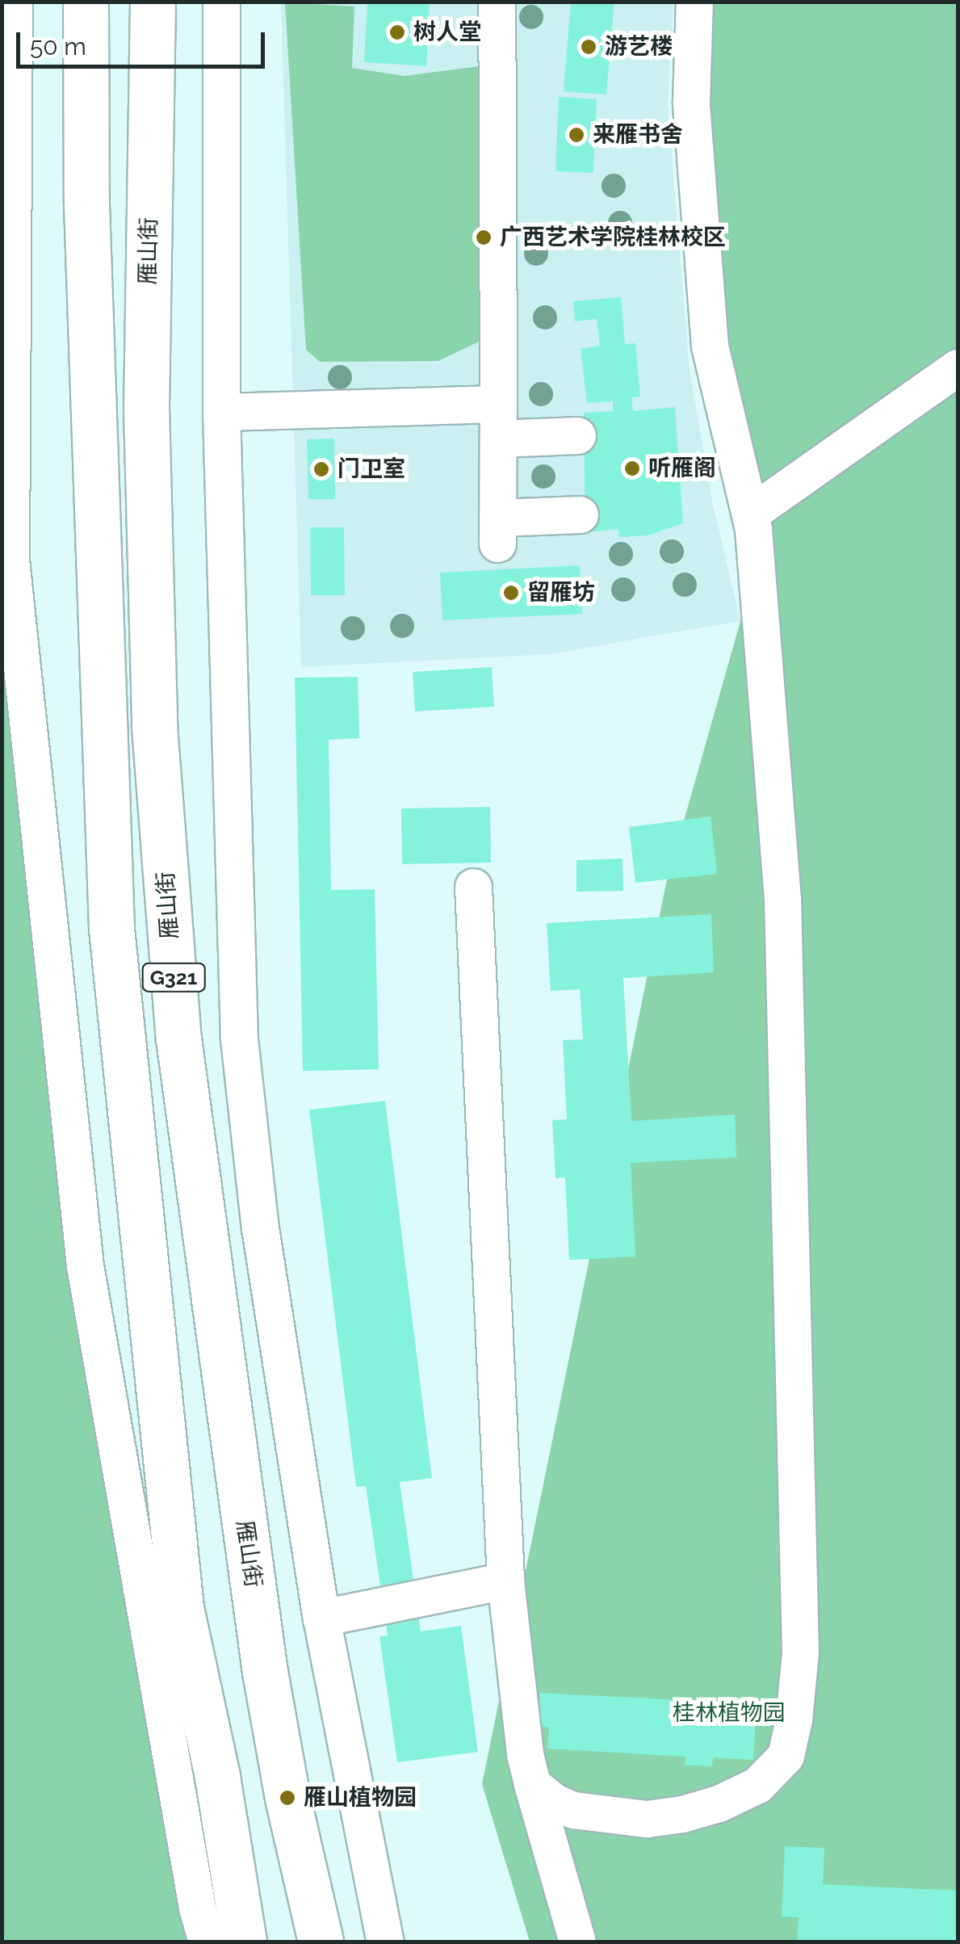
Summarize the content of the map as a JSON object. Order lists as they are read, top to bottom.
{
  "streets": {
    "highway": ["雁山街", "G321"]
  },
  "parks": ["桂林植物园"],
  "places": [
    "树人堂",
    "游艺楼",
    "来雁书舍",
    "广西艺术学院桂林校区",
    "听雁阁",
    "门卫室",
    "留雁坊",
    "雁山植物园"
  ],
  "scale_bar": "50 m"
}
